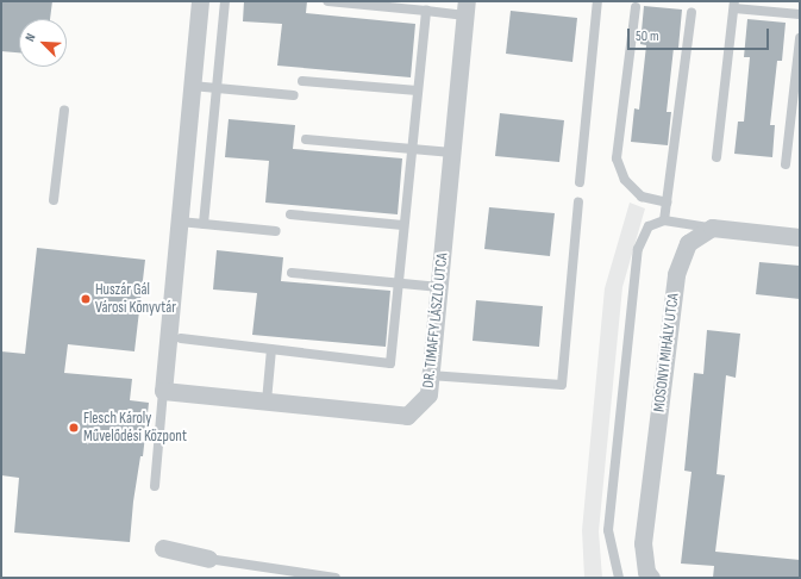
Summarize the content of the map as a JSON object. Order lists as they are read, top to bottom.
{
  "streets": {
    "street": ["DR. TIMAFFY LÁSZLÓ UTCA", "MOSONYI MIHÁLY UTCA"]
  },
  "places": ["Huszár Gál Városi Könyvtár", "Flesch Károly Művelődési Központ"],
  "scale_bar": "50 m",
  "north": "top left"
}
